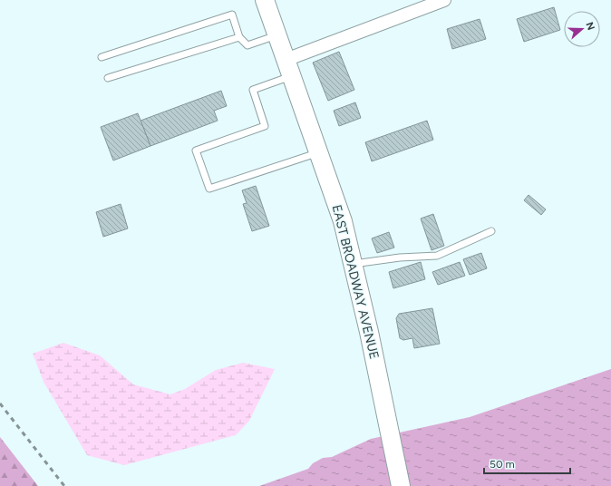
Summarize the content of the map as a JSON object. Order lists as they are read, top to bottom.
{
  "streets": {
    "main road": ["EAST BROADWAY AVENUE"]
  },
  "scale_bar": "50 m",
  "north": "right"
}
